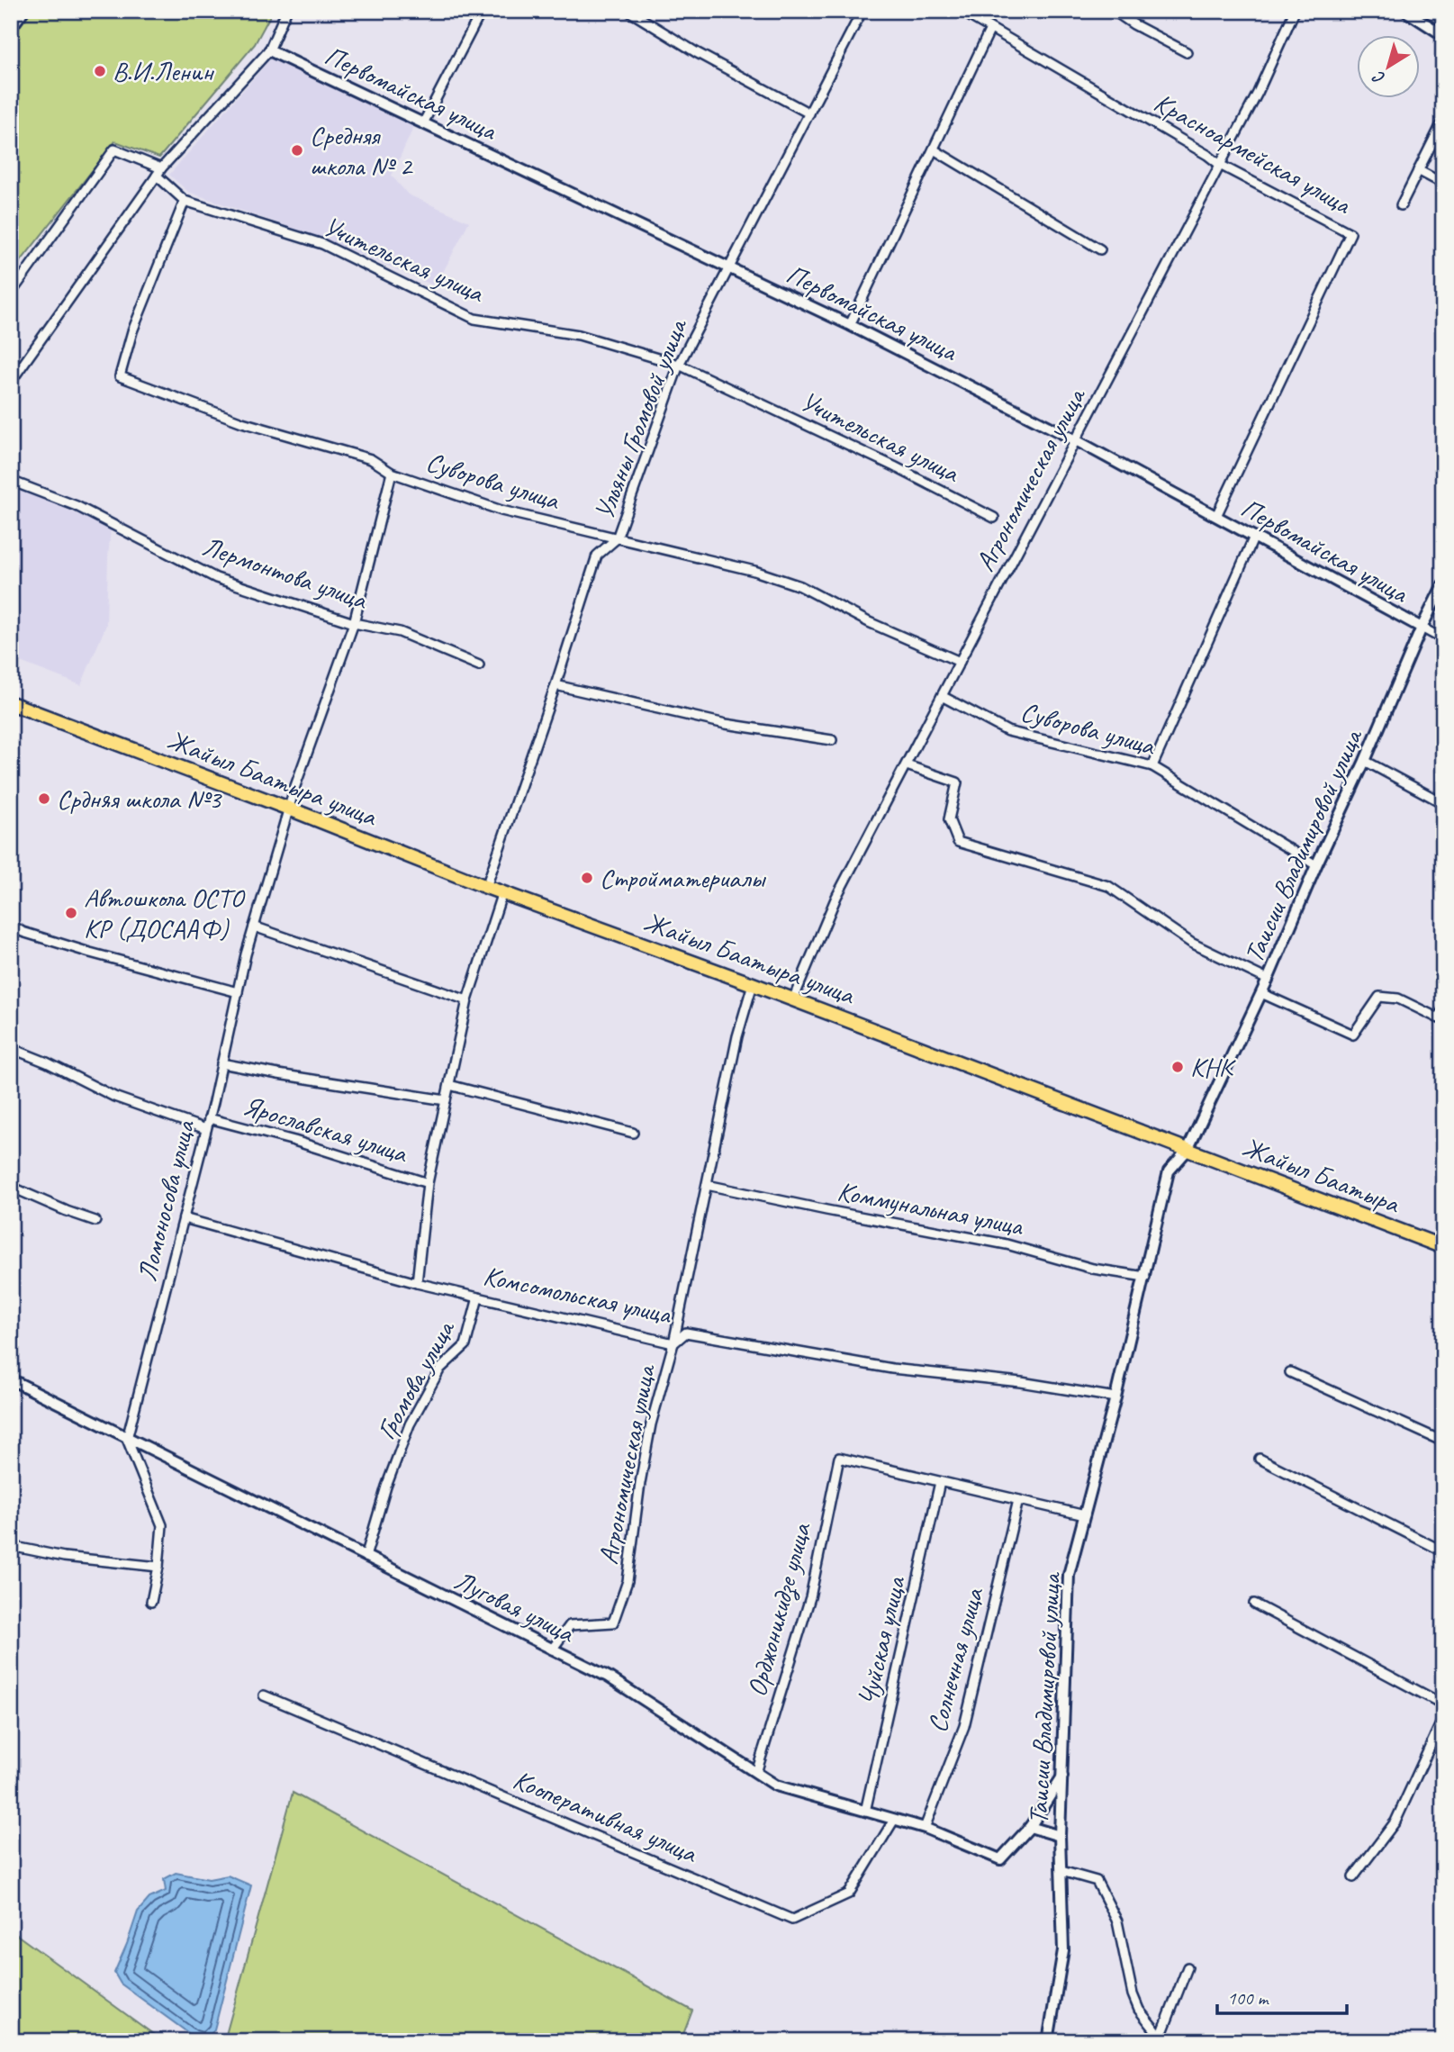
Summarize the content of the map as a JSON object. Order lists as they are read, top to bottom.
{
  "streets": {
    "highway": ["Жайыл Баатыра улица", "Жайыл Баатыра"],
    "street": [
      "Первомайская улица",
      "Красноармейская улица",
      "Учительская улица",
      "Ульяны Громовой улица",
      "Агрономическая улица",
      "Суворова улица",
      "Лермонтова улица",
      "Таисии Владимировой улица",
      "Ярославская улица",
      "Ломоносова улица",
      "Коммунальная улица",
      "Комсомольская улица",
      "Громова улица",
      "Луговая улица",
      "Орджоникидзе улица",
      "Чуйская улица",
      "Солнечная улица",
      "Кооперативная улица"
    ]
  },
  "crossings": [
    ["Первомайская улица", "Красноармейская улица"],
    ["Первомайская улица", "Ульяны Громовой улица"],
    ["Первомайская улица", "Агрономическая улица"],
    ["Первомайская улица", "Таисии Владимировой улица"],
    ["Красноармейская улица", "Агрономическая улица"],
    ["Учительская улица", "Ульяны Громовой улица"],
    ["Учительская улица", "Суворова улица"],
    ["Ульяны Громовой улица", "Суворова улица"],
    ["Ульяны Громовой улица", "Жайыл Баатыра улица"],
    ["Агрономическая улица", "Суворова улица"],
    ["Агрономическая улица", "Жайыл Баатыра улица"],
    ["Агрономическая улица", "Коммунальная улица"],
    ["Агрономическая улица", "Комсомольская улица"],
    ["Агрономическая улица", "Луговая улица"],
    ["Суворова улица", "Таисии Владимировой улица"],
    ["Суворова улица", "Ломоносова улица"],
    ["Лермонтова улица", "Ломоносова улица"],
    ["Жайыл Баатыра улица", "Таисии Владимировой улица"],
    ["Жайыл Баатыра улица", "Жайыл Баатыра"],
    ["Жайыл Баатыра улица", "Ломоносова улица"],
    ["Жайыл Баатыра улица", "Громова улица"],
    ["Таисии Владимировой улица", "Коммунальная улица"],
    ["Таисии Владимировой улица", "Комсомольская улица"],
    ["Ярославская улица", "Ломоносова улица"],
    ["Ярославская улица", "Громова улица"],
    ["Ломоносова улица", "Комсомольская улица"],
    ["Ломоносова улица", "Луговая улица"],
    ["Комсомольская улица", "Громова улица"],
    ["Громова улица", "Луговая улица"],
    ["Луговая улица", "Орджоникидзе улица"],
    ["Луговая улица", "Чуйская улица"],
    ["Луговая улица", "Солнечная улица"],
    ["Луговая улица", "Кооперативная улица"],
    ["Орджоникидзе улица", "Чуйская улица"]
  ],
  "places": [
    "В.И.Ленин",
    "Средняя школа № 2",
    "Срдняя школа №3",
    "Стройматериалы",
    "Автошкола ОСТО КР (ДОСААФ)",
    "КНК"
  ],
  "scale_bar": "100 m",
  "north": "bottom left"
}
